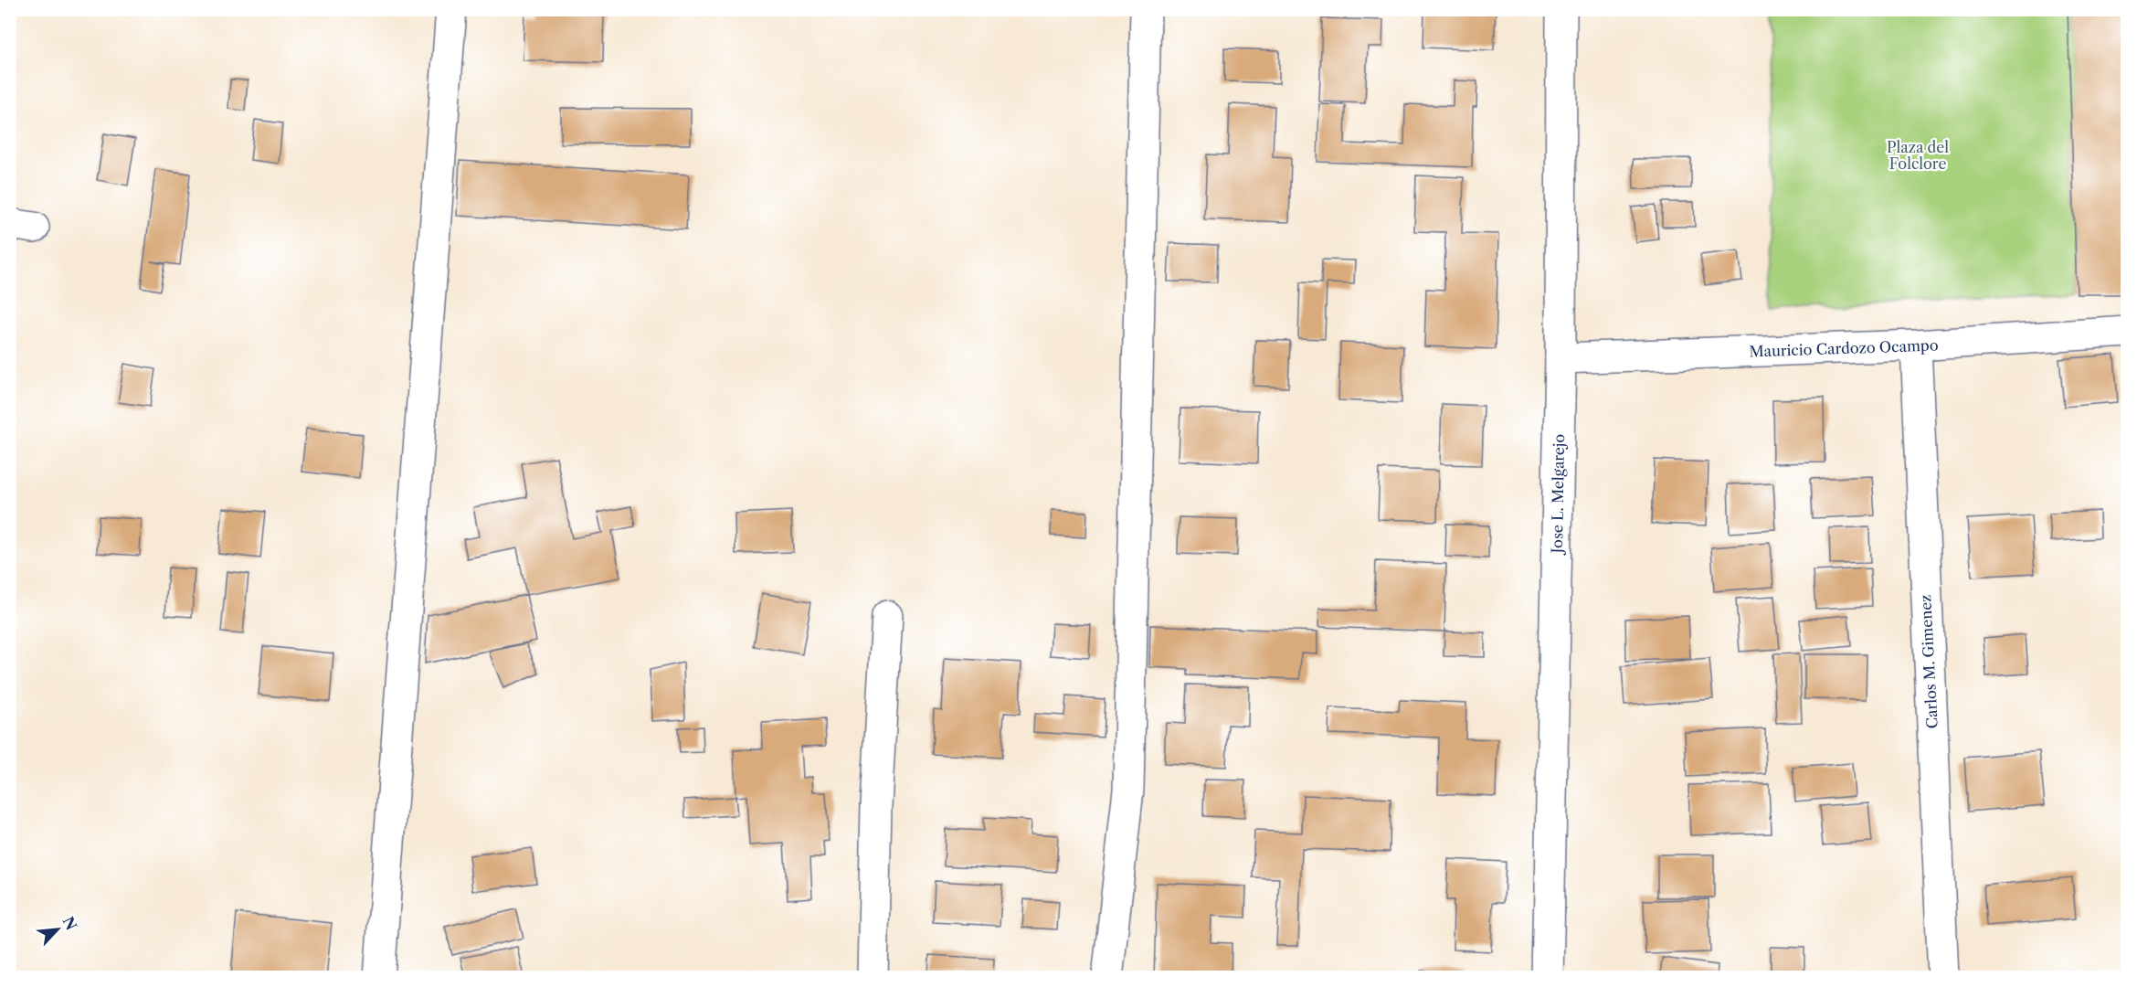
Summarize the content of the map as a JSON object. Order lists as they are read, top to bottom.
{
  "streets": {
    "street": ["Mauricio Cardozo Ocampo", "Jose L. Melgarejo", "Carlos M. Gimenez"]
  },
  "crossings": [
    ["Mauricio Cardozo Ocampo", "Jose L. Melgarejo"],
    ["Mauricio Cardozo Ocampo", "Carlos M. Gimenez"]
  ],
  "parks": ["Plaza del Folclore"],
  "north": "top right"
}
